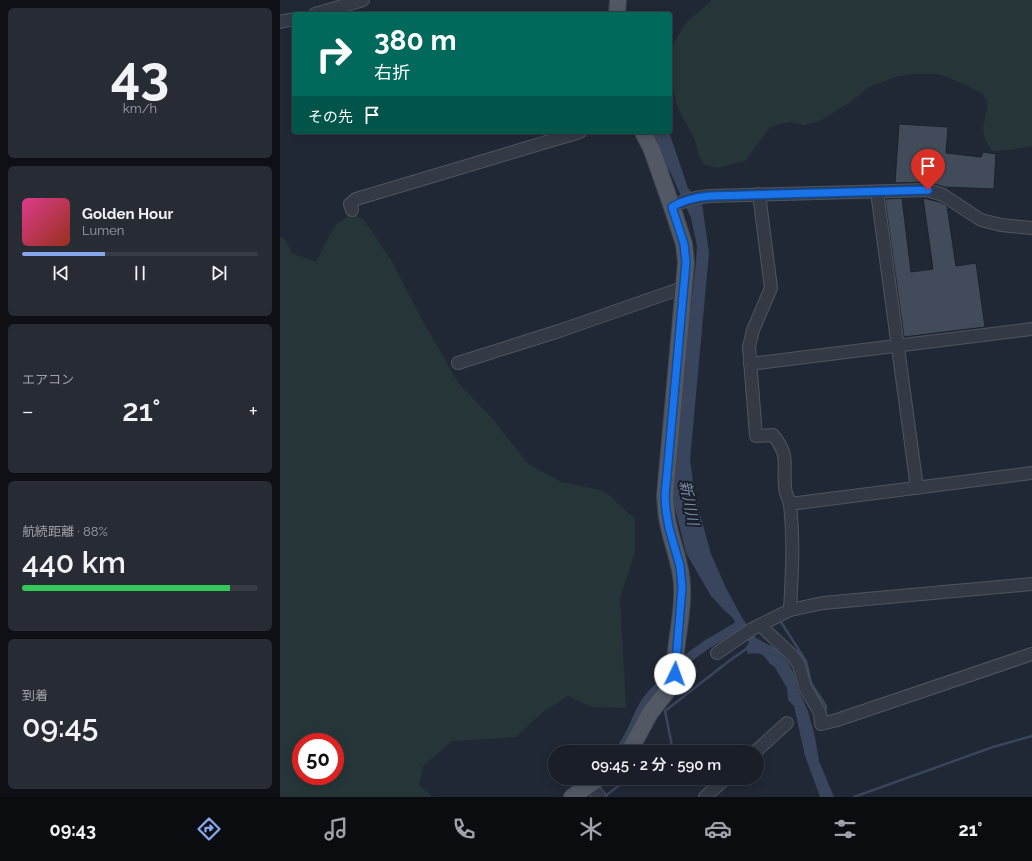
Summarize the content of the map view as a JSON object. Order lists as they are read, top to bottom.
{
  "water": ["新川川"],
  "page": {
    "tile": [
      ["43", "km/h"],
      "エアコン",
      ["航続距離 · 88%", "440 km"],
      ["到着", "09:45"]
    ],
    "turn": ["380 m", "右折"],
    "then": "その先",
    "song": ["Golden Hour", "Lumen"],
    "heat": ["−", "21°", "+"],
    "limit": "50",
    "trip": "09:45 · 2 分 · 590 m",
    "tabs": ["09:43", "21°"]
  }
}
